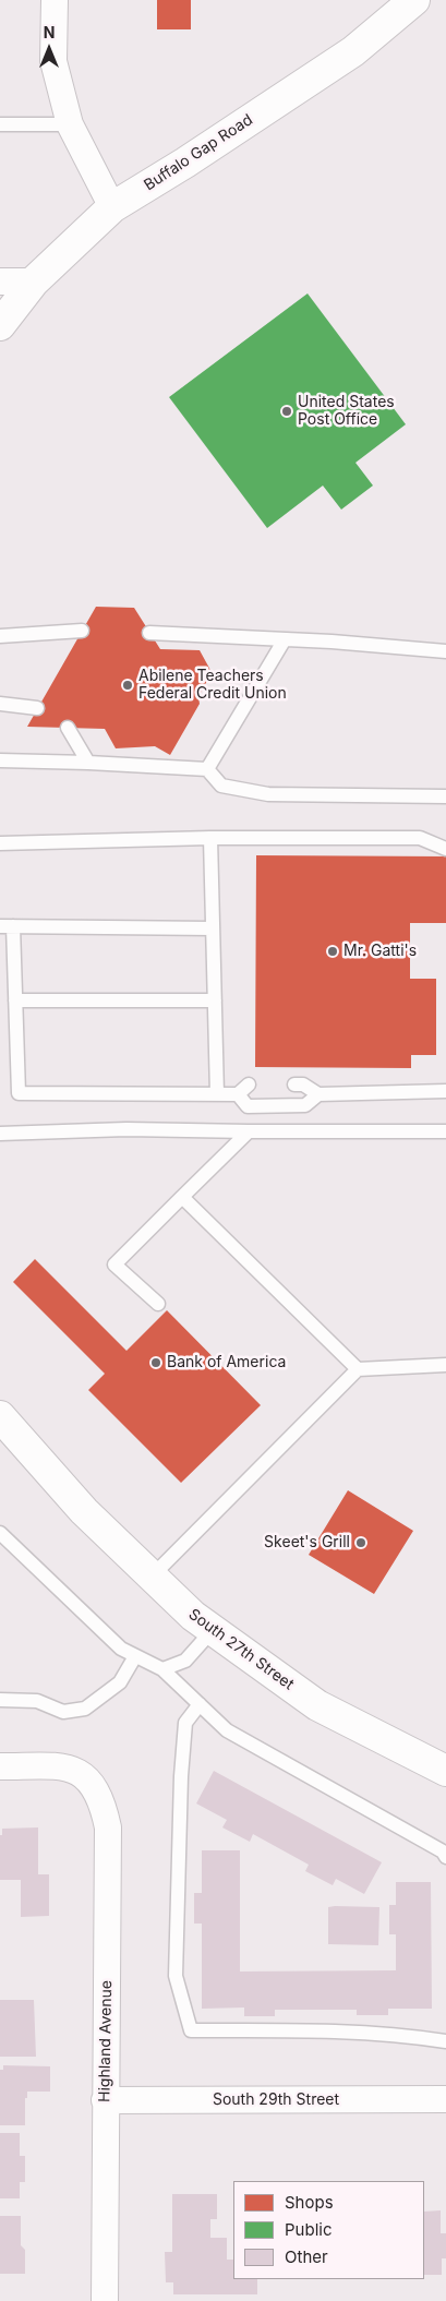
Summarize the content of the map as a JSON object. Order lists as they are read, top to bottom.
{
  "streets": {
    "main road": ["Buffalo Gap Road", "South 27th Street"],
    "street": ["Highland Avenue", "South 29th Street"]
  },
  "crossings": [
    ["Highland Avenue", "South 29th Street"]
  ],
  "places": [
    "United States Post Office",
    "Abilene Teachers Federal Credit Union",
    "Mr. Gatti's",
    "Bank of America",
    "Skeet's Grill"
  ],
  "legend": ["Shops", "Public", "Other"],
  "north": "top"
}
